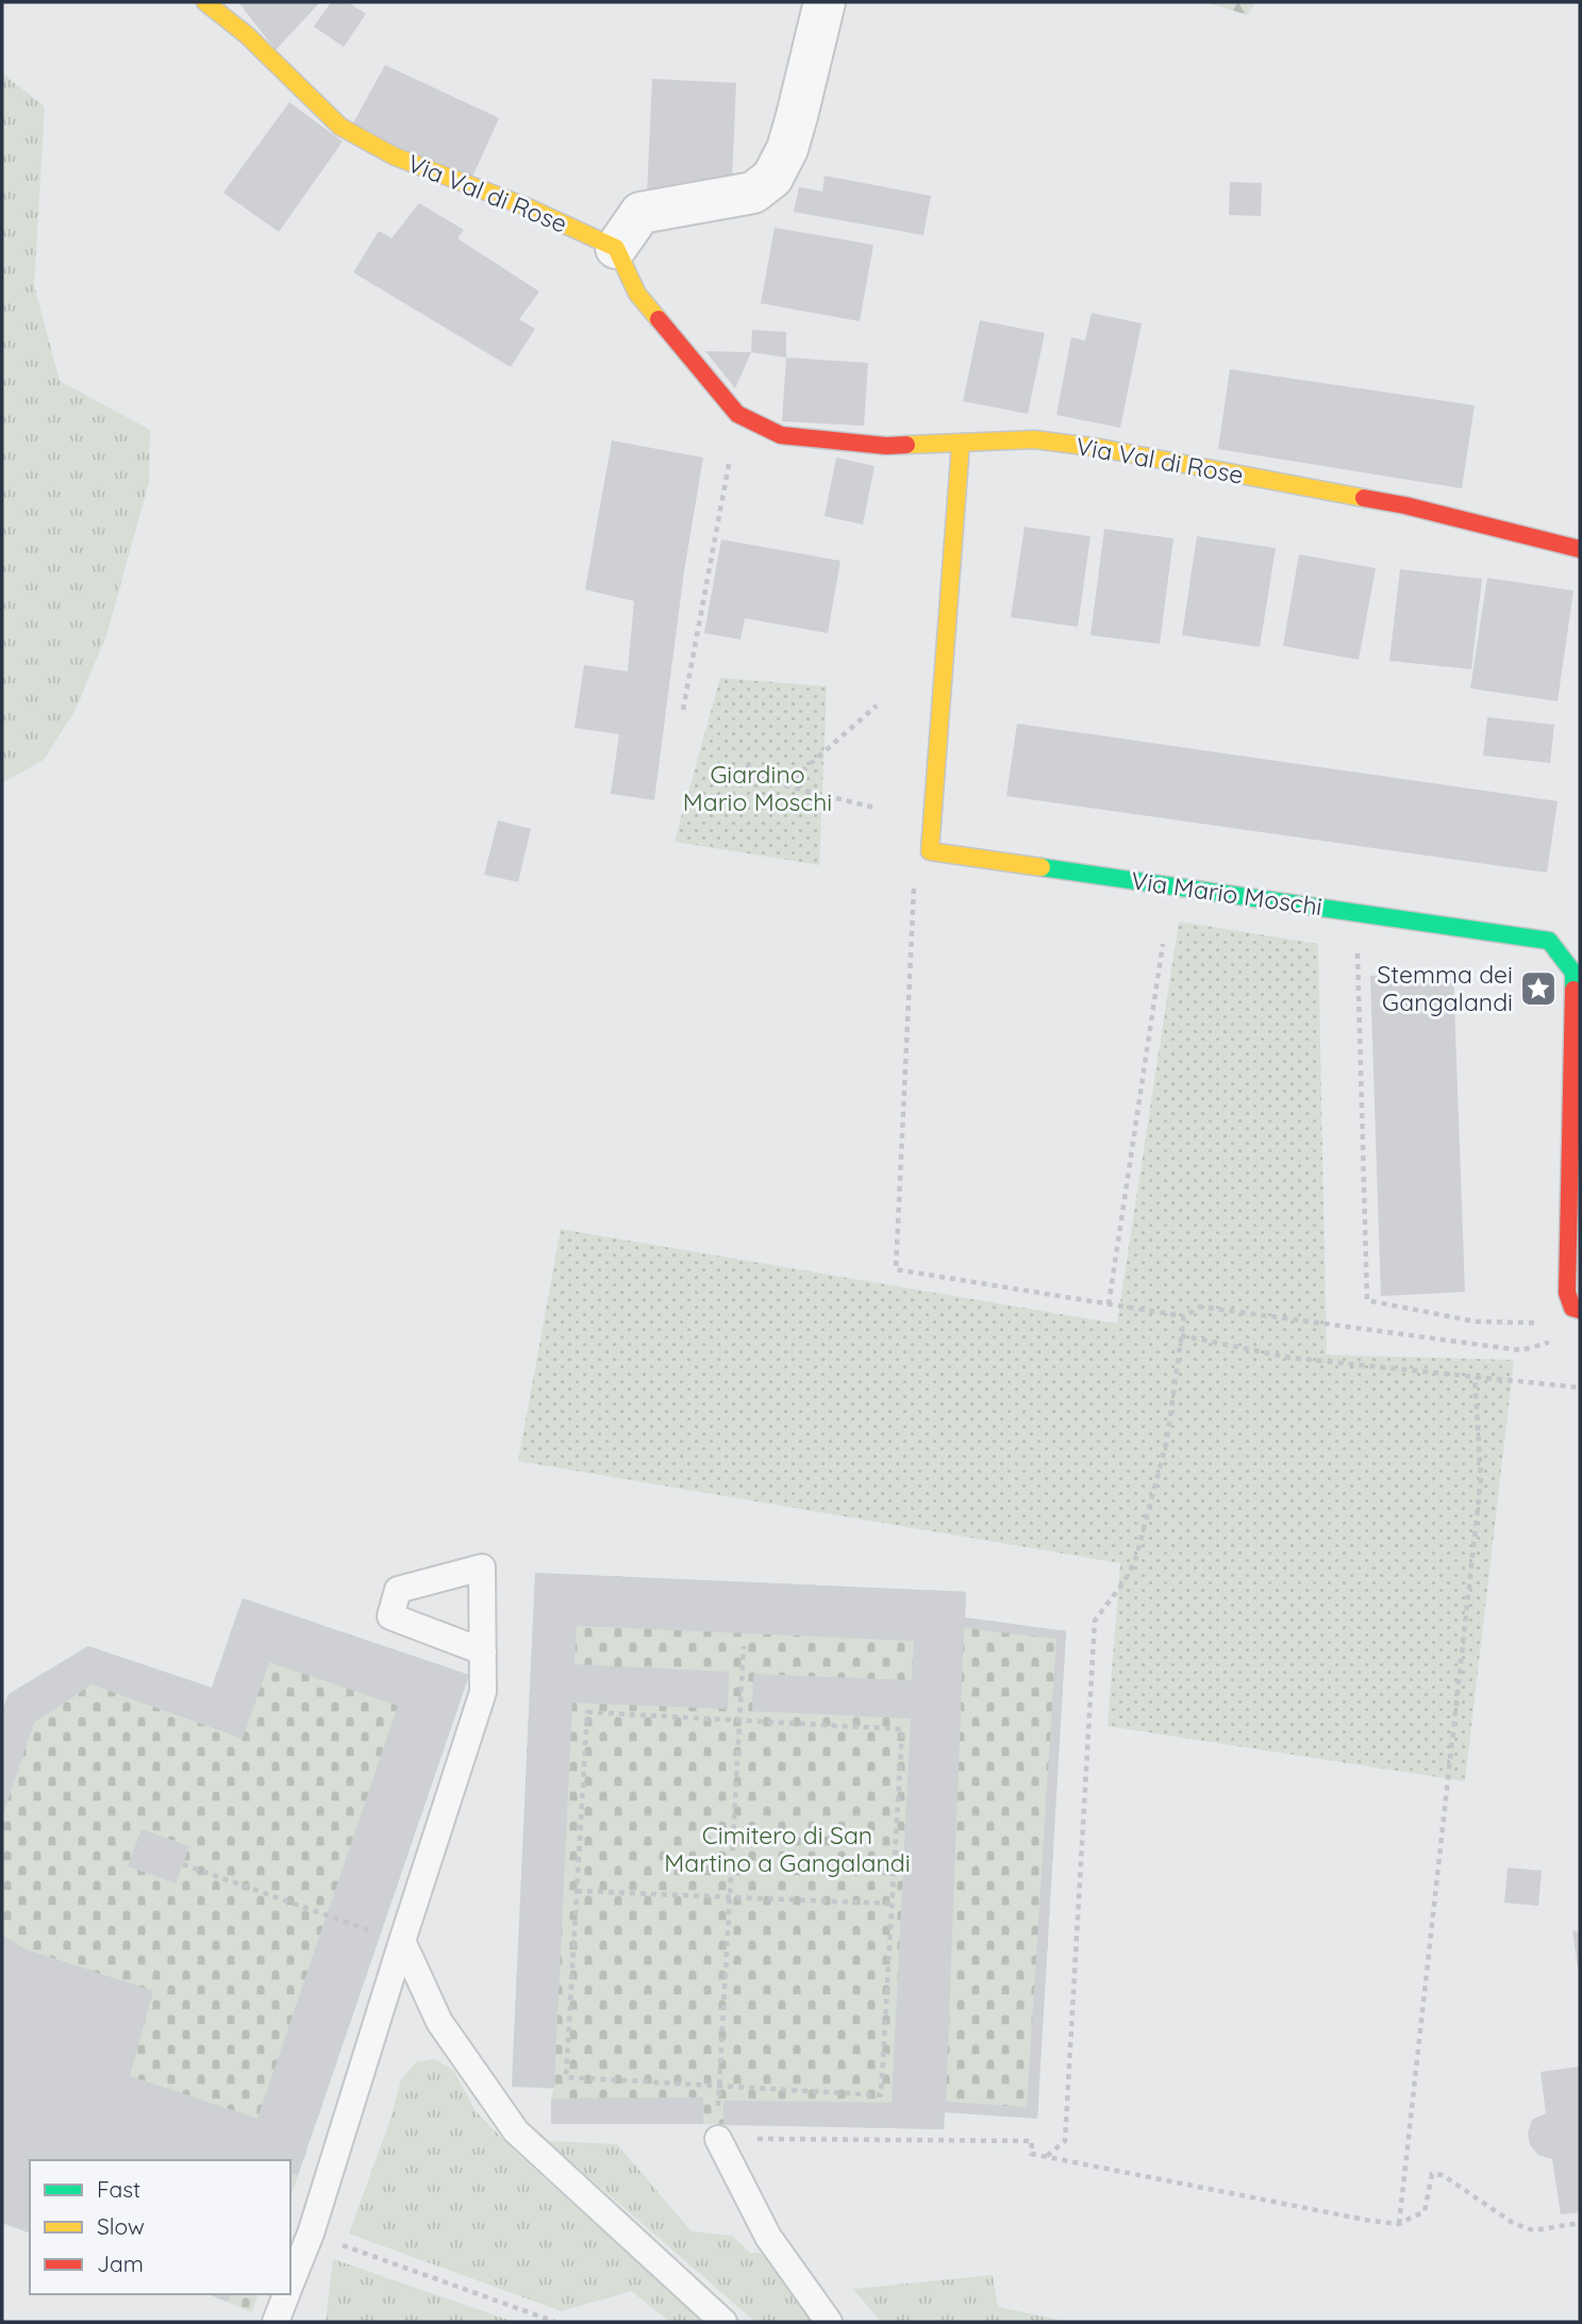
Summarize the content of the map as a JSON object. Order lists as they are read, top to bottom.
{
  "streets": {
    "street": ["Via Val di Rose", "Via Mario Moschi"]
  },
  "crossings": [
    ["Via Val di Rose", "Via Mario Moschi"]
  ],
  "parks": ["Giardino Mario Moschi", "Cimitero di San Martino a Gangalandi"],
  "places": {
    "place": ["Stemma dei Gangalandi"]
  },
  "legend": ["Fast", "Slow", "Jam"]
}
